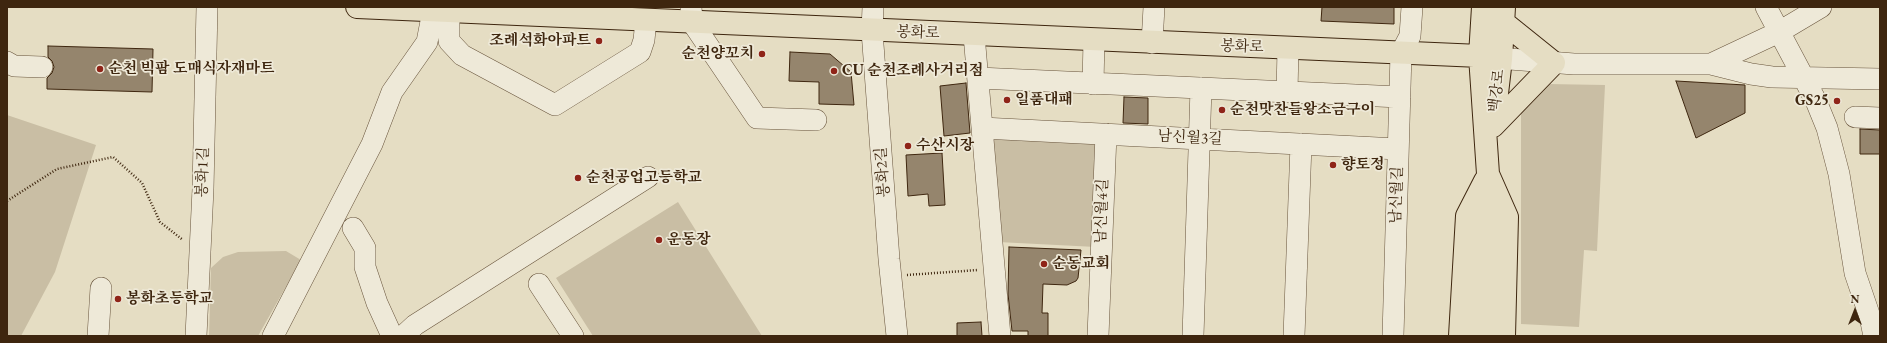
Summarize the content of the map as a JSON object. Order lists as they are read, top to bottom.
{
  "streets": {
    "main road": ["봉화로", "백강로"],
    "street": [
      "남신월3길",
      "봉화1길",
      "봉화2길",
      "남신월길",
      "남신월4길"
    ]
  },
  "crossings": [
    ["봉화로", "백강로"],
    ["봉화로", "봉화2길"],
    ["봉화로", "남신월길"],
    ["남신월3길", "남신월길"],
    ["남신월3길", "남신월4길"]
  ],
  "places": [
    "조례석화아파트",
    "순천양꼬치",
    "순천 빅팜 도매식자재마트",
    "CU 순천조례사거리점",
    "일품대패",
    "GS25",
    "순천맛찬들왕소금구이",
    "수산시장",
    "향토정",
    "순천공업고등학교",
    "운동장",
    "순동교회",
    "봉화초등학교"
  ],
  "north": "top"
}
